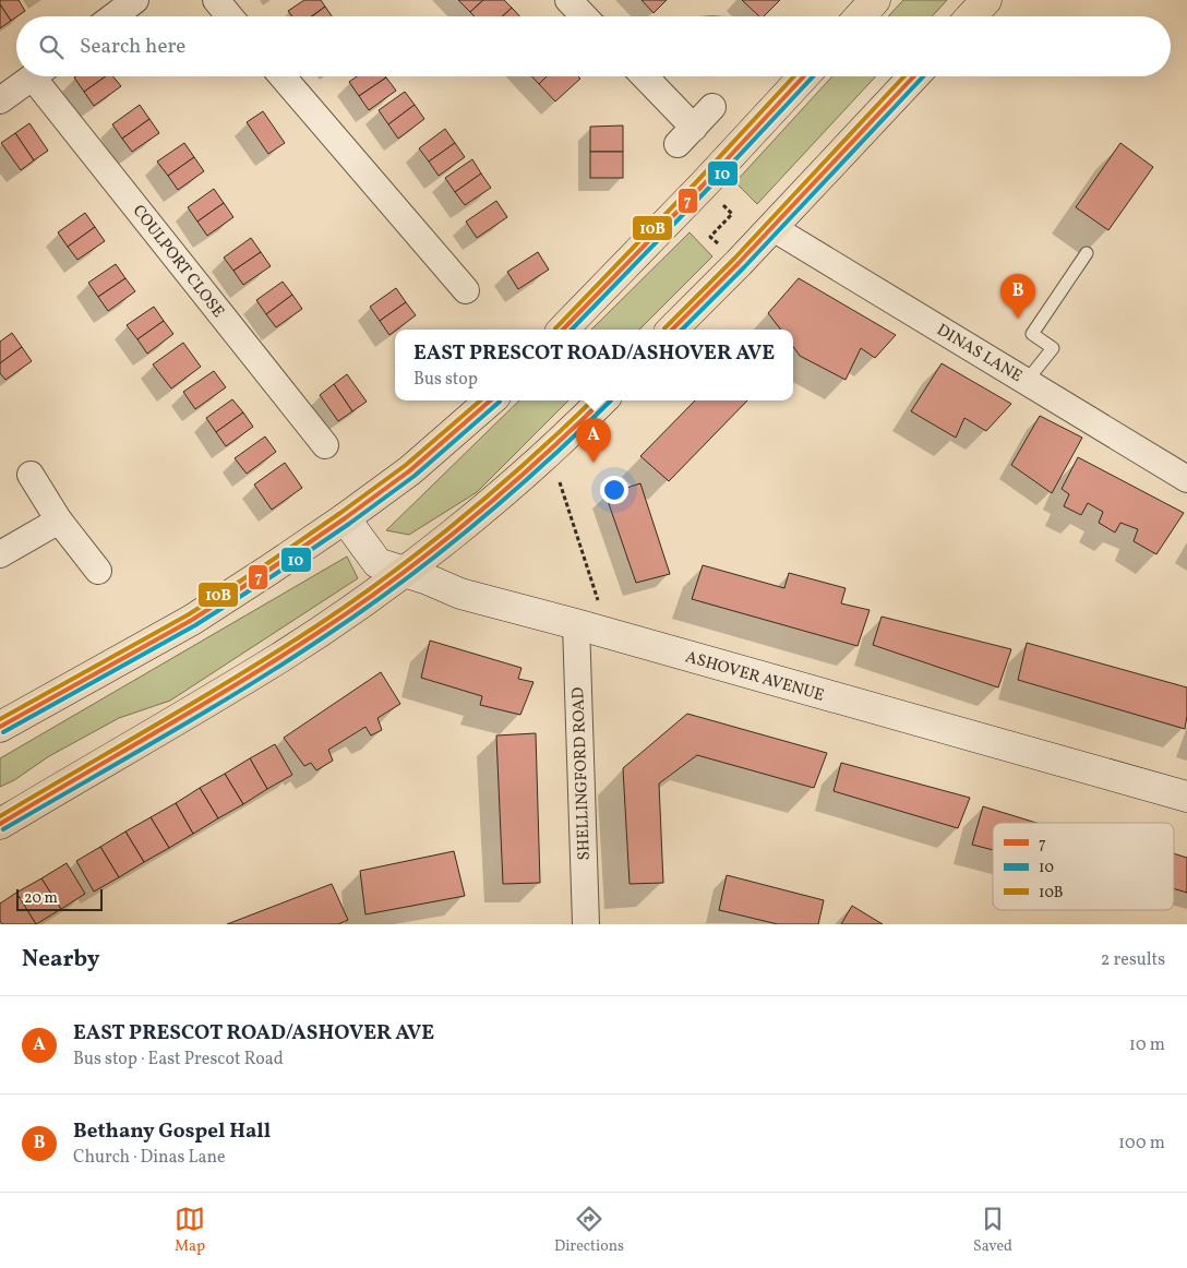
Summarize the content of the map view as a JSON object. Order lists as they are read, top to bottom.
{
  "streets": {
    "street": [
      "COULPORT CLOSE",
      "DINAS LANE",
      "ASHOVER AVENUE",
      "SHELLINGFORD ROAD"
    ]
  },
  "crossings": [
    ["ASHOVER AVENUE", "SHELLINGFORD ROAD"]
  ],
  "lines": ["transit line 7", "transit line 10", "transit line 10B"],
  "legend": ["7", "10", "10B"],
  "scale_bar": "20 m",
  "page": {
    "search": "Search here",
    "pins": ["B", "A"],
    "popup": ["EAST PRESCOT ROAD/ASHOVER AVE", "Bus stop"],
    "scale": "20 m",
    "heading": ["Nearby", "2 results"],
    "list": [
      {
        "mark": "A",
        "name": "EAST PRESCOT ROAD/ASHOVER AVE",
        "note": "Bus stop · East Prescot Road",
        "value": "10 m"
      },
      {
        "mark": "B",
        "name": "Bethany Gospel Hall",
        "note": "Church · Dinas Lane",
        "value": "100 m"
      }
    ],
    "nav": ["Map", "Directions", "Saved"]
  }
}
